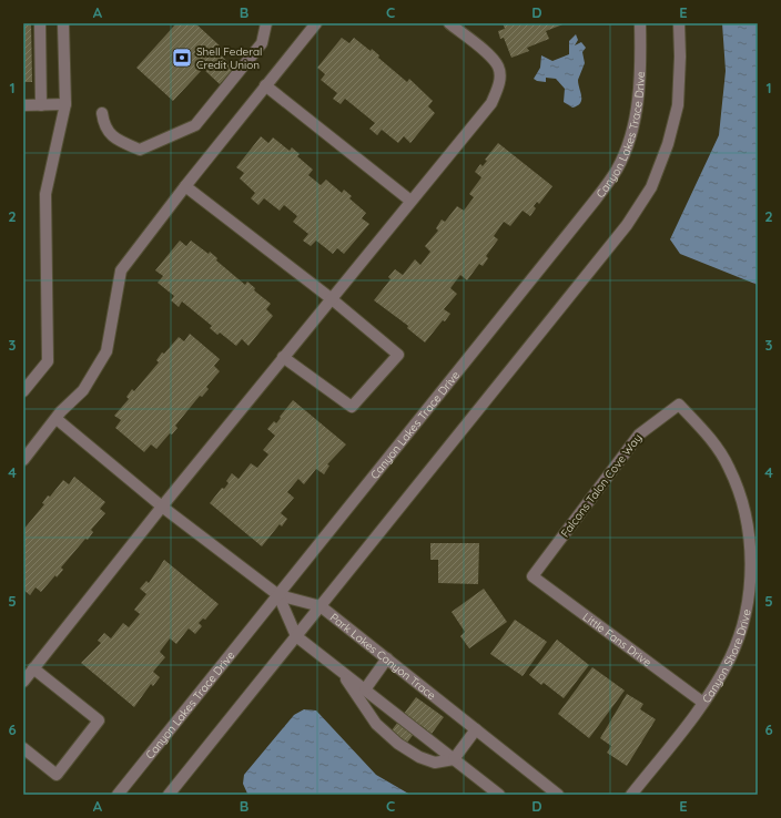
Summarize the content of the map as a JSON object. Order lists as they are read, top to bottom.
{
  "streets": {
    "street": [
      "Canyon Lakes Trace Drive",
      "Falcons Talon Cove Way",
      "Little Fans Drive",
      "Canyon Shore Drive",
      "Park Lakes Canyon Trace"
    ]
  },
  "crossings": [
    ["Canyon Lakes Trace Drive", "Park Lakes Canyon Trace"],
    ["Falcons Talon Cove Way", "Little Fans Drive"],
    ["Falcons Talon Cove Way", "Canyon Shore Drive"],
    ["Little Fans Drive", "Canyon Shore Drive"]
  ],
  "places": {
    "bank": ["Shell Federal Credit Union"]
  },
  "grid": {
    "columns": [
      "A",
      "B",
      "C",
      "D",
      "E"
    ],
    "rows": [
      "1",
      "2",
      "3",
      "4",
      "5",
      "6"
    ]
  }
}
